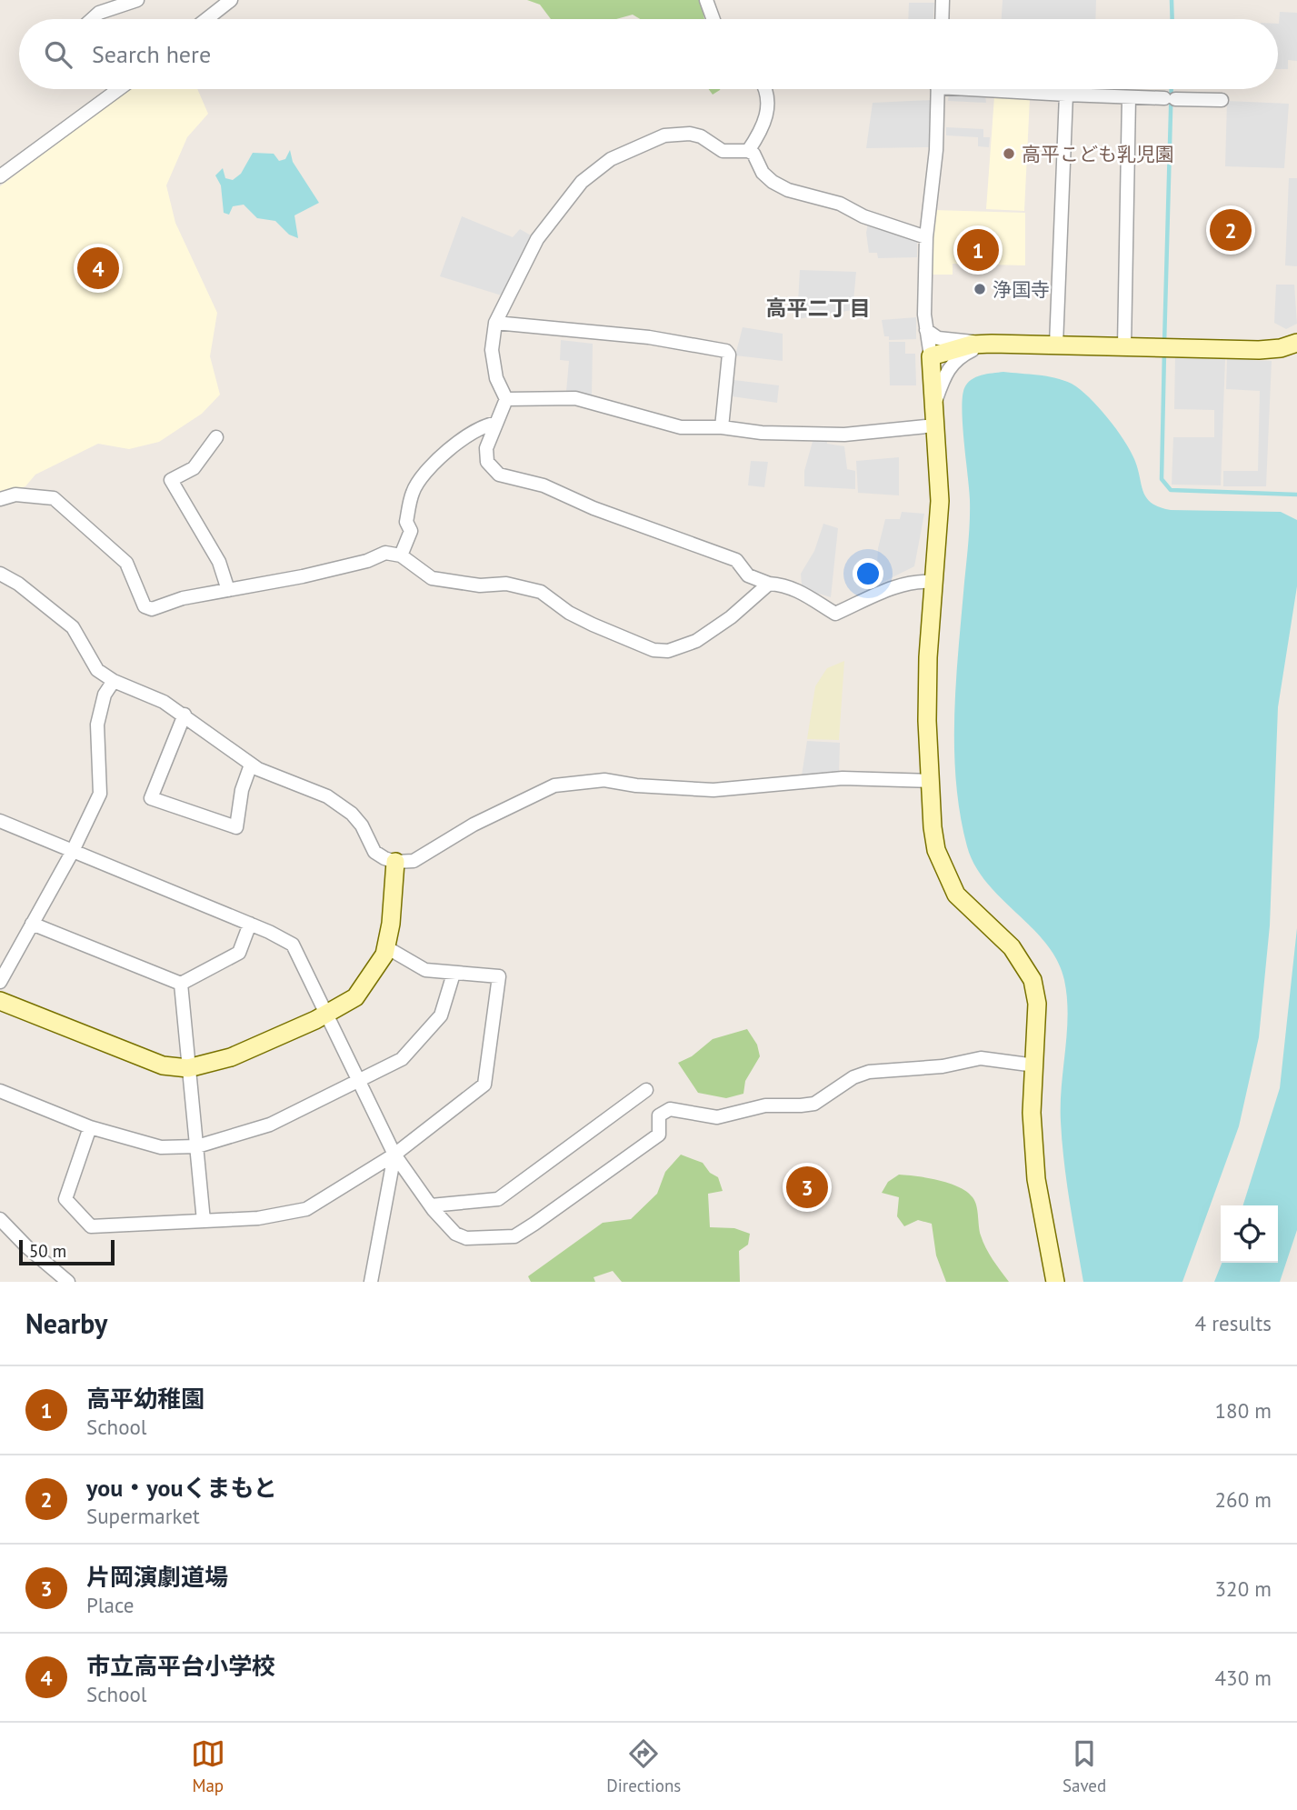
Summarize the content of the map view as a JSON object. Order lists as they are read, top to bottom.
{
  "districts": ["高平二丁目"],
  "places": ["高平こども乳児園", "浄国寺"],
  "scale_bar": "50 m",
  "page": {
    "search": "Search here",
    "pins": [
      "2",
      "1",
      "4",
      "3"
    ],
    "scale": "50 m",
    "heading": ["Nearby", "4 results"],
    "list": [
      {
        "mark": "1",
        "name": "高平幼稚園",
        "note": "School",
        "value": "180 m"
      },
      {
        "mark": "2",
        "name": "you・youくまもと",
        "note": "Supermarket",
        "value": "260 m"
      },
      {
        "mark": "3",
        "name": "片岡演劇道場",
        "note": "Place",
        "value": "320 m"
      },
      {
        "mark": "4",
        "name": "市立高平台小学校",
        "note": "School",
        "value": "430 m"
      }
    ],
    "nav": ["Map", "Directions", "Saved"]
  }
}
